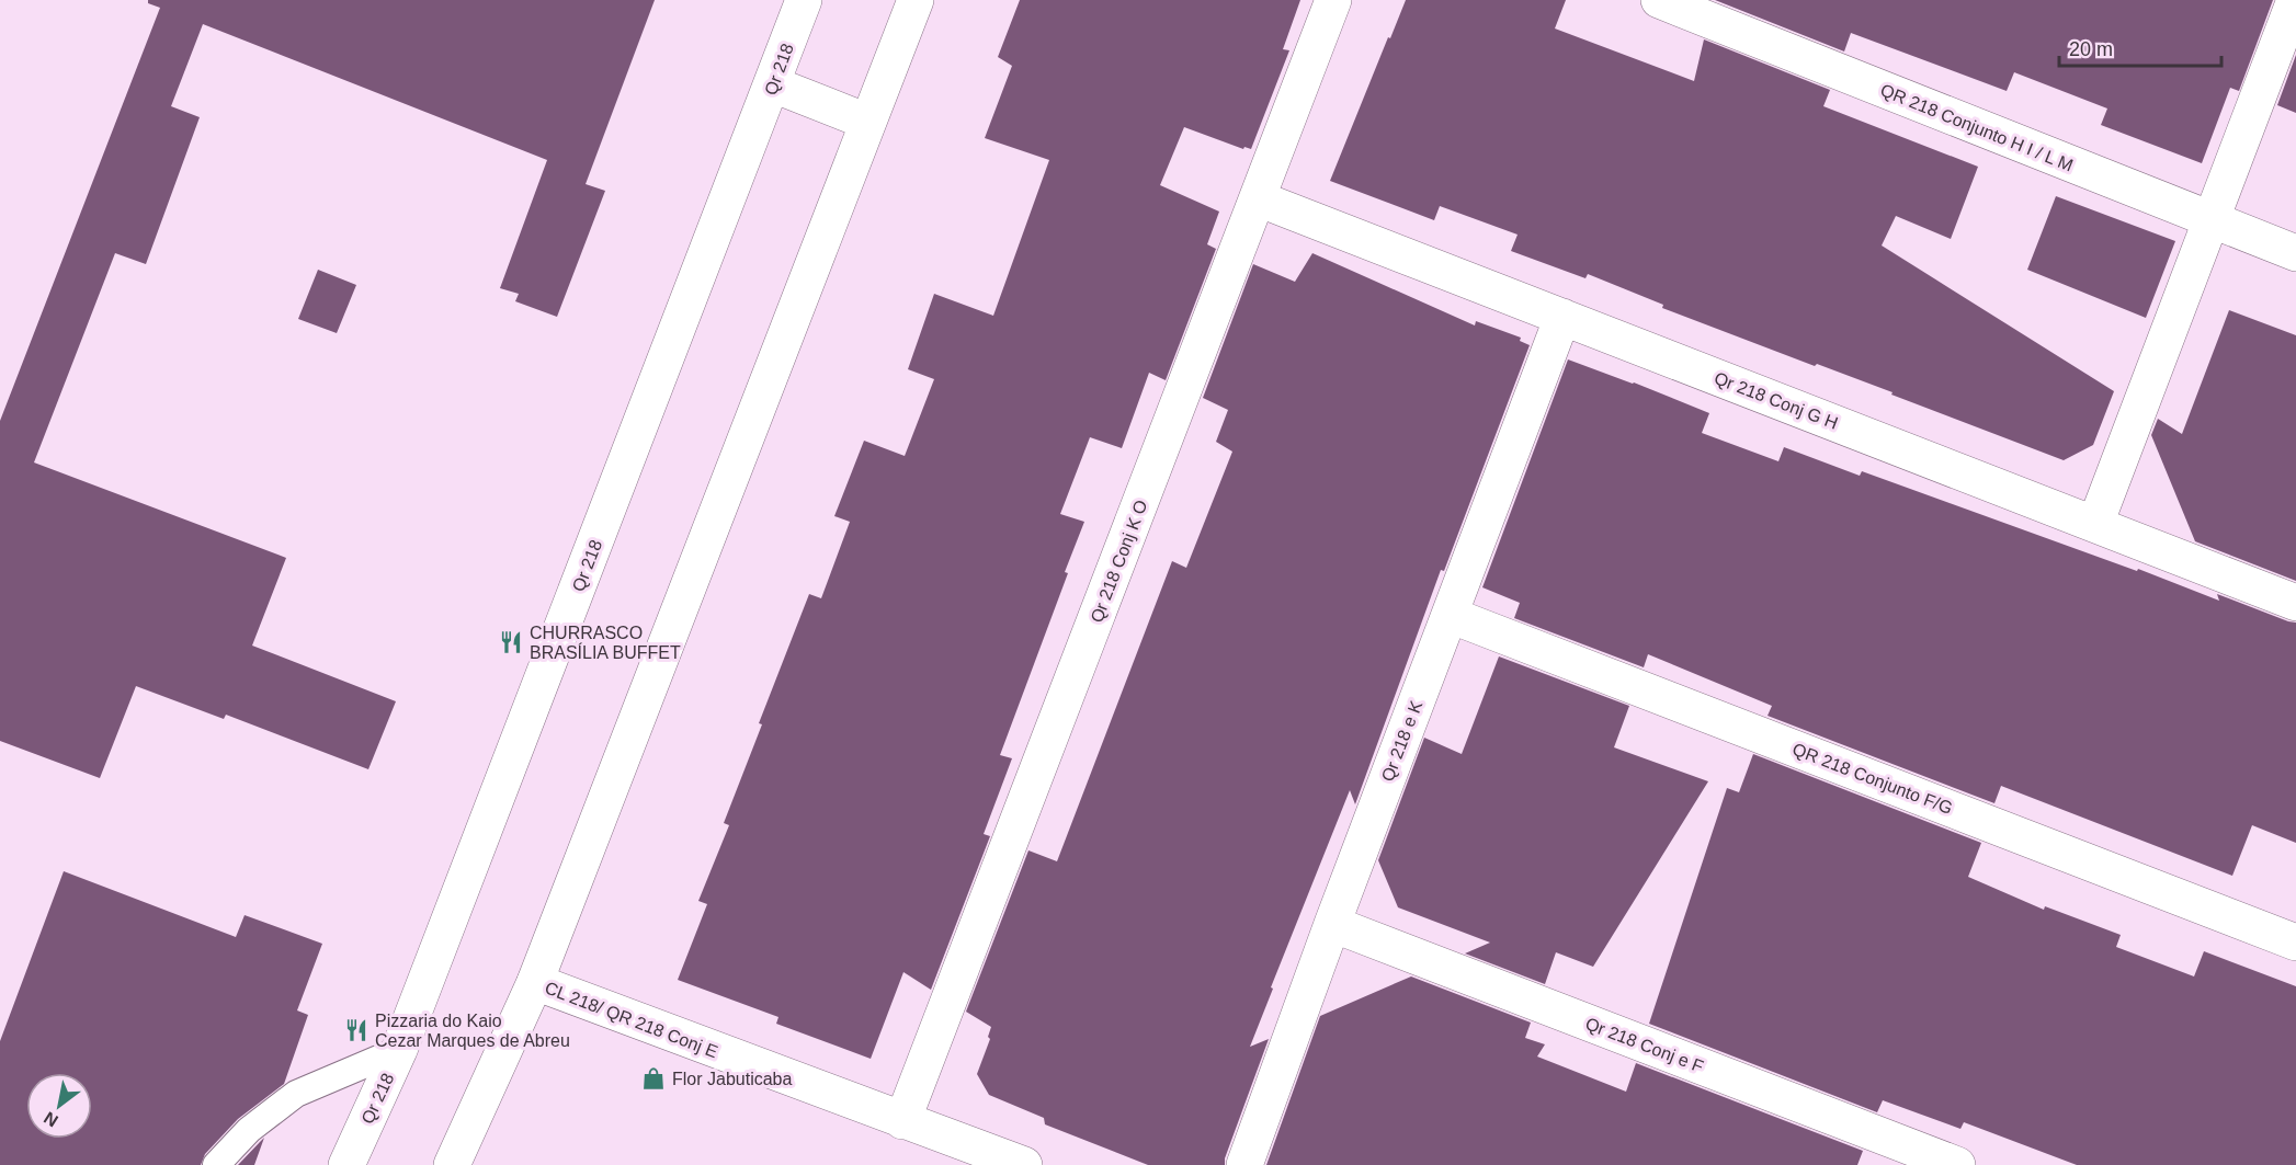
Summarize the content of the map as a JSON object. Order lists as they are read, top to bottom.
{
  "streets": {
    "street": [
      "Qr 218",
      "QR 218 Conjunto H I / L M",
      "Qr 218 Conj G H",
      "Qr 218 Conj K O",
      "Qr 218 e K",
      "QR 218 Conjunto F/G",
      "CL 218/ QR 218 Conj E",
      "Qr 218 Conj e F"
    ]
  },
  "crossings": [
    ["Qr 218 Conj G H", "Qr 218 Conj K O"],
    ["Qr 218 Conj G H", "Qr 218 e K"],
    ["Qr 218 Conj K O", "CL 218/ QR 218 Conj E"],
    ["Qr 218 e K", "QR 218 Conjunto F/G"],
    ["Qr 218 e K", "Qr 218 Conj e F"]
  ],
  "places": {
    "restaurant": ["CHURRASCO BRASÍLIA BUFFET", "Pizzaria do Kaio Cezar Marques de Abreu"],
    "shop": ["Flor Jabuticaba"]
  },
  "scale_bar": "20 m",
  "north": "bottom left"
}
